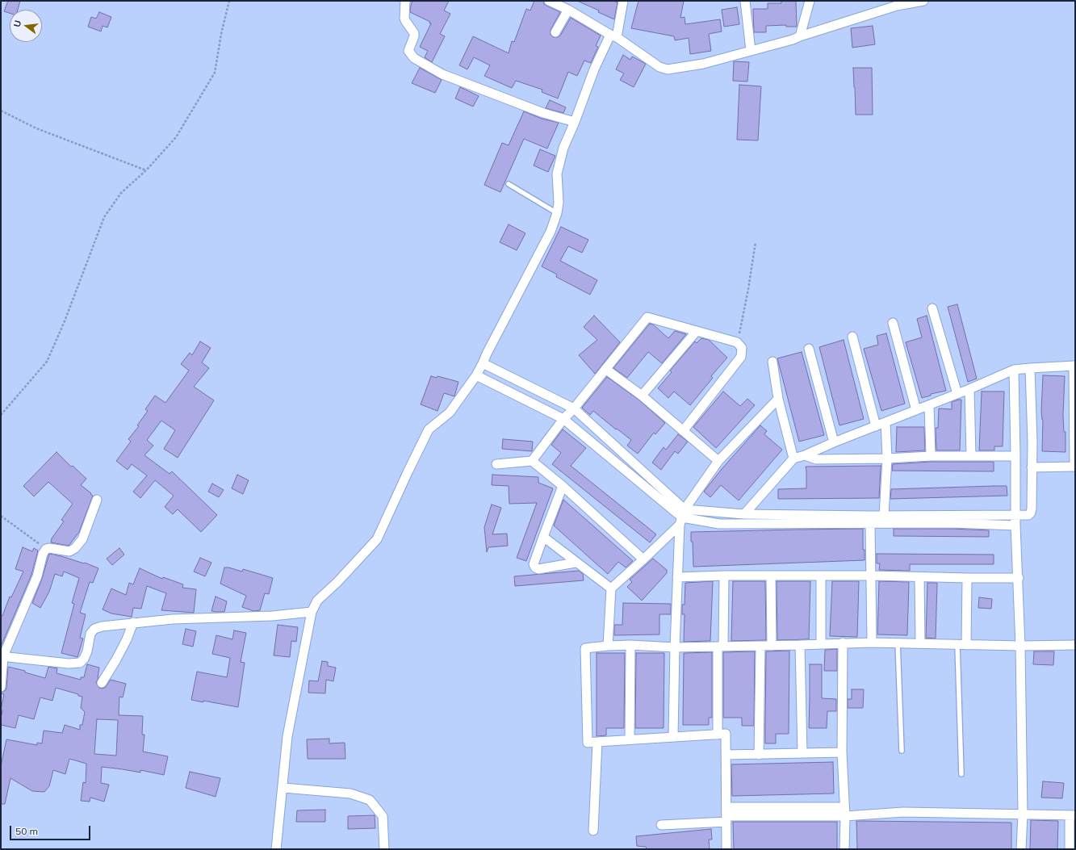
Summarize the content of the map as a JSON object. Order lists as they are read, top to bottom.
{
  "scale_bar": "50 m",
  "north": "left"
}
